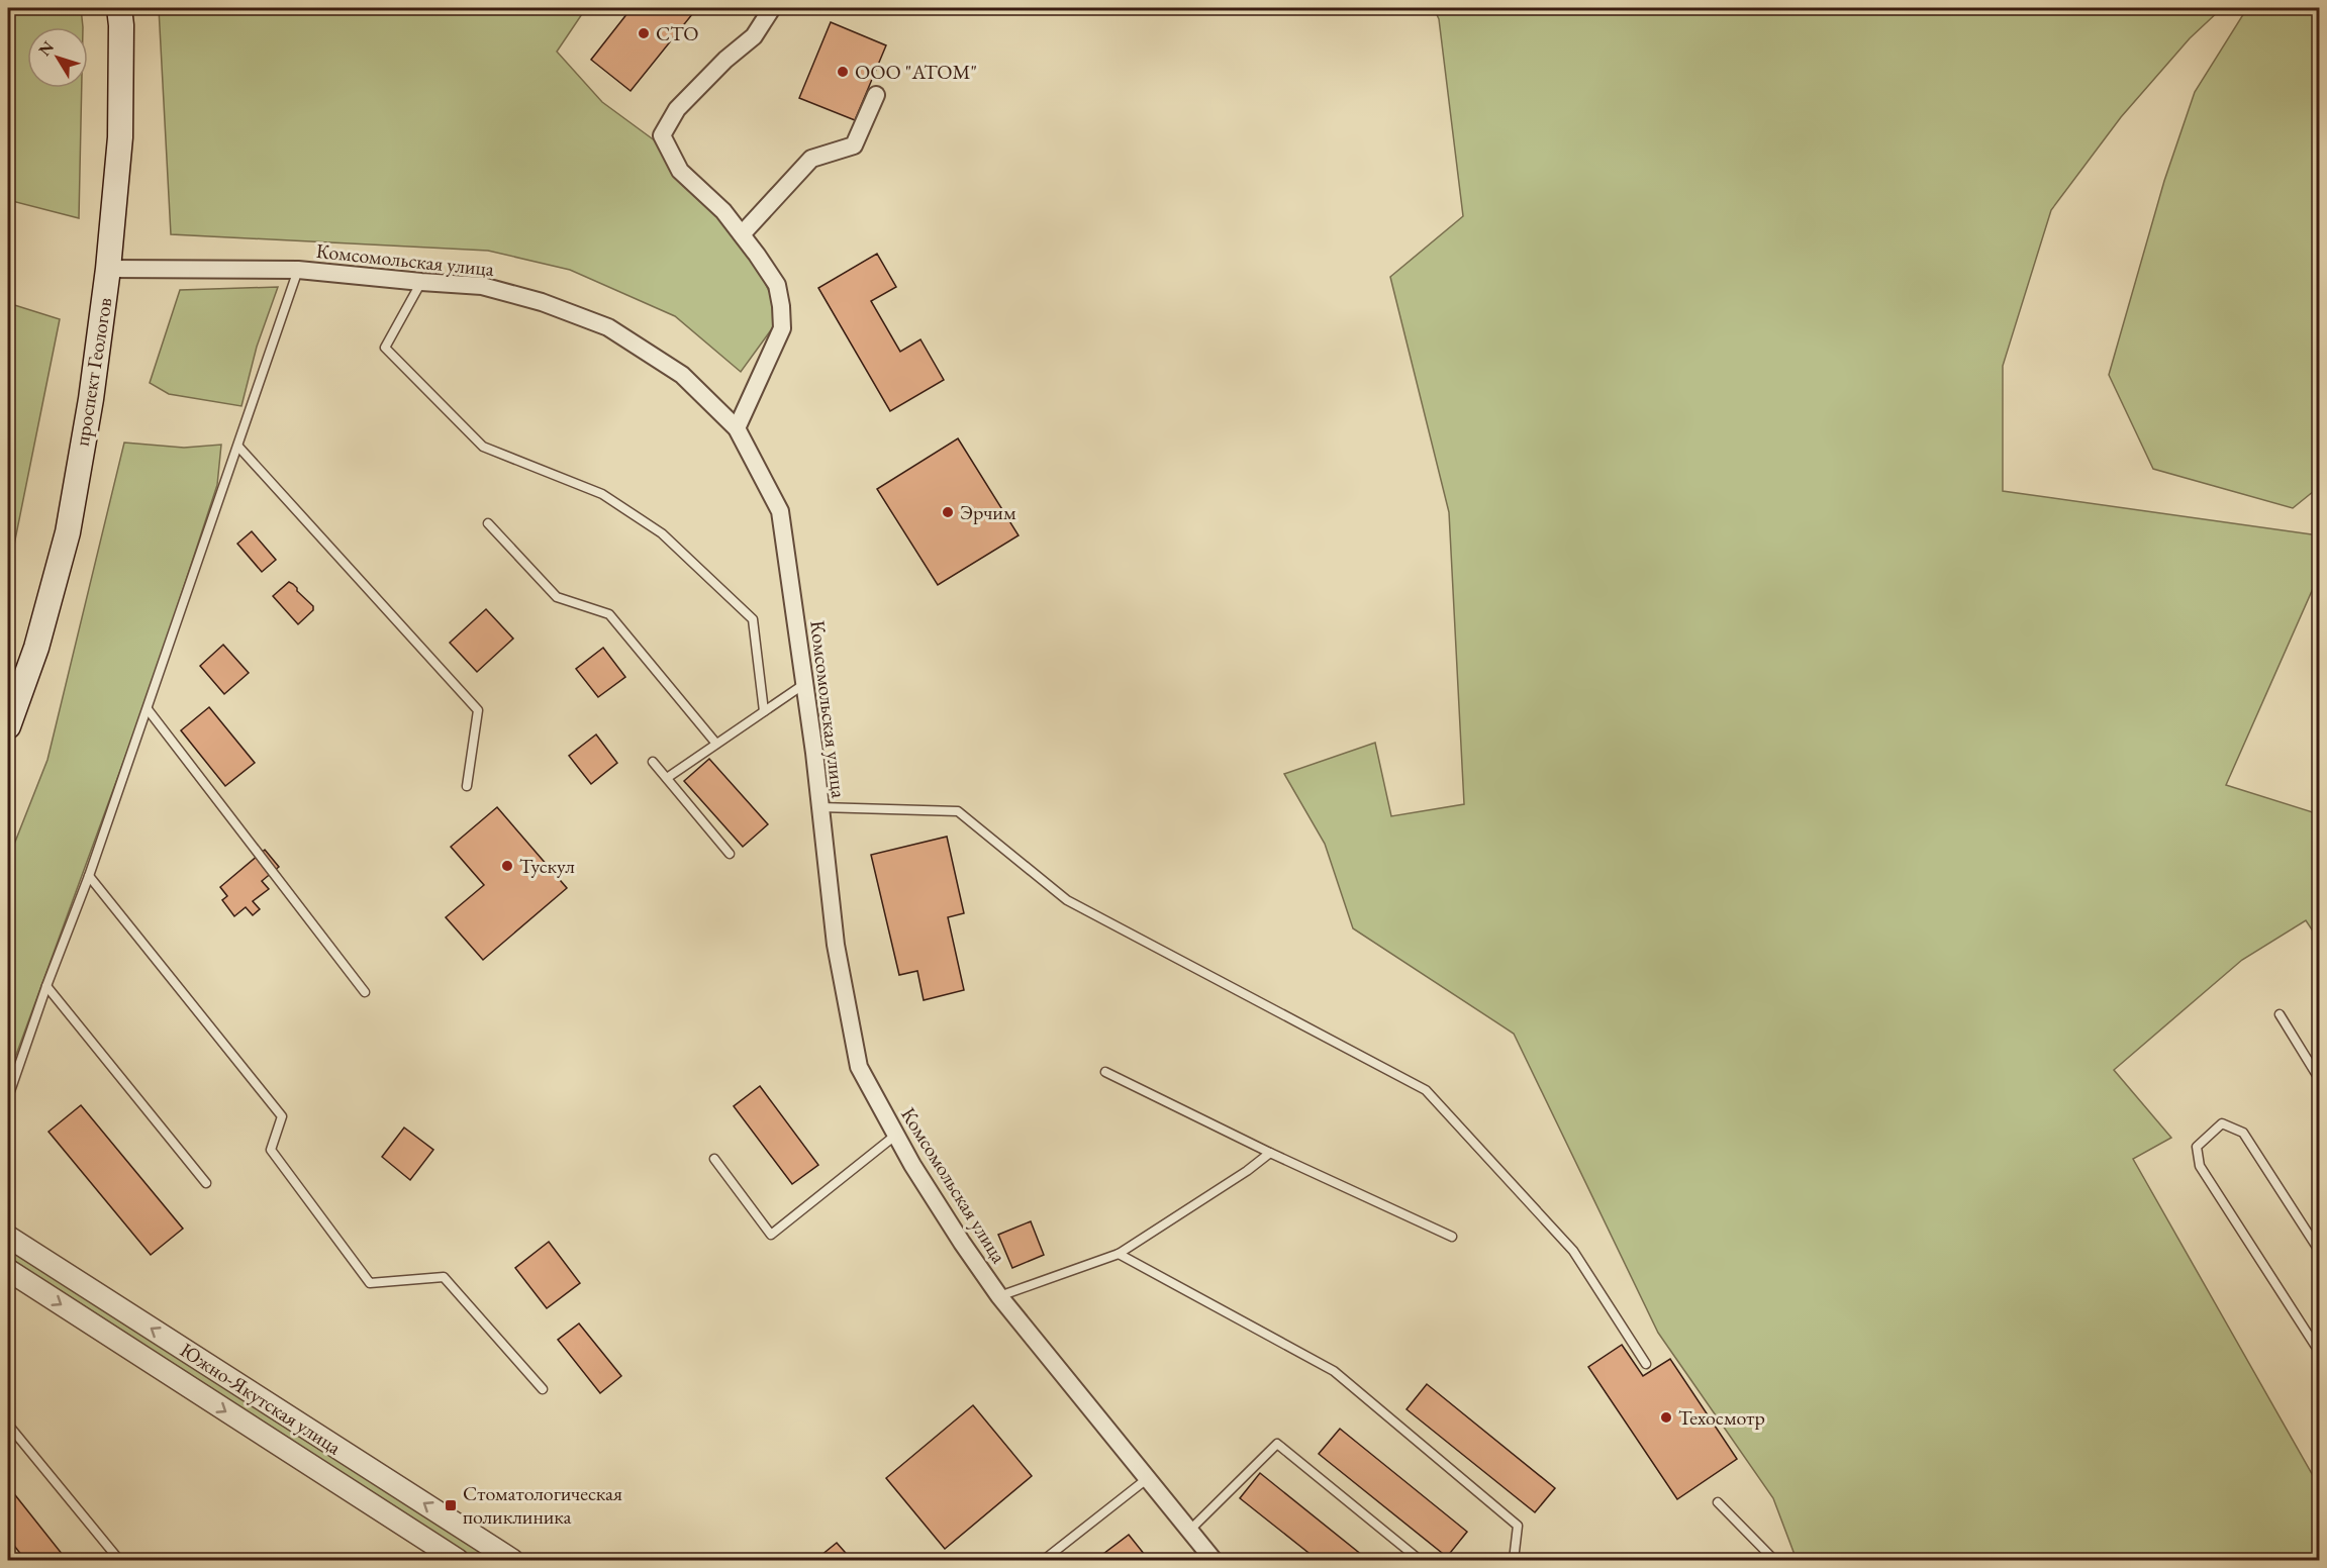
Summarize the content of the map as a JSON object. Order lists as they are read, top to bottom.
{
  "streets": {
    "main road": ["проспект Геологов"],
    "street": ["Комсомольская улица", "Южно-Якутская улица"]
  },
  "crossings": [
    ["Комсомольская улица", "проспект Геологов"]
  ],
  "places": {
    "other": [
      "СТО",
      "ООО \"АТОМ\"",
      "Эрчим",
      "Тускул",
      "Техосмотр"
    ],
    "transit": ["Стоматологическая поликлиника"]
  },
  "north": "top left"
}
